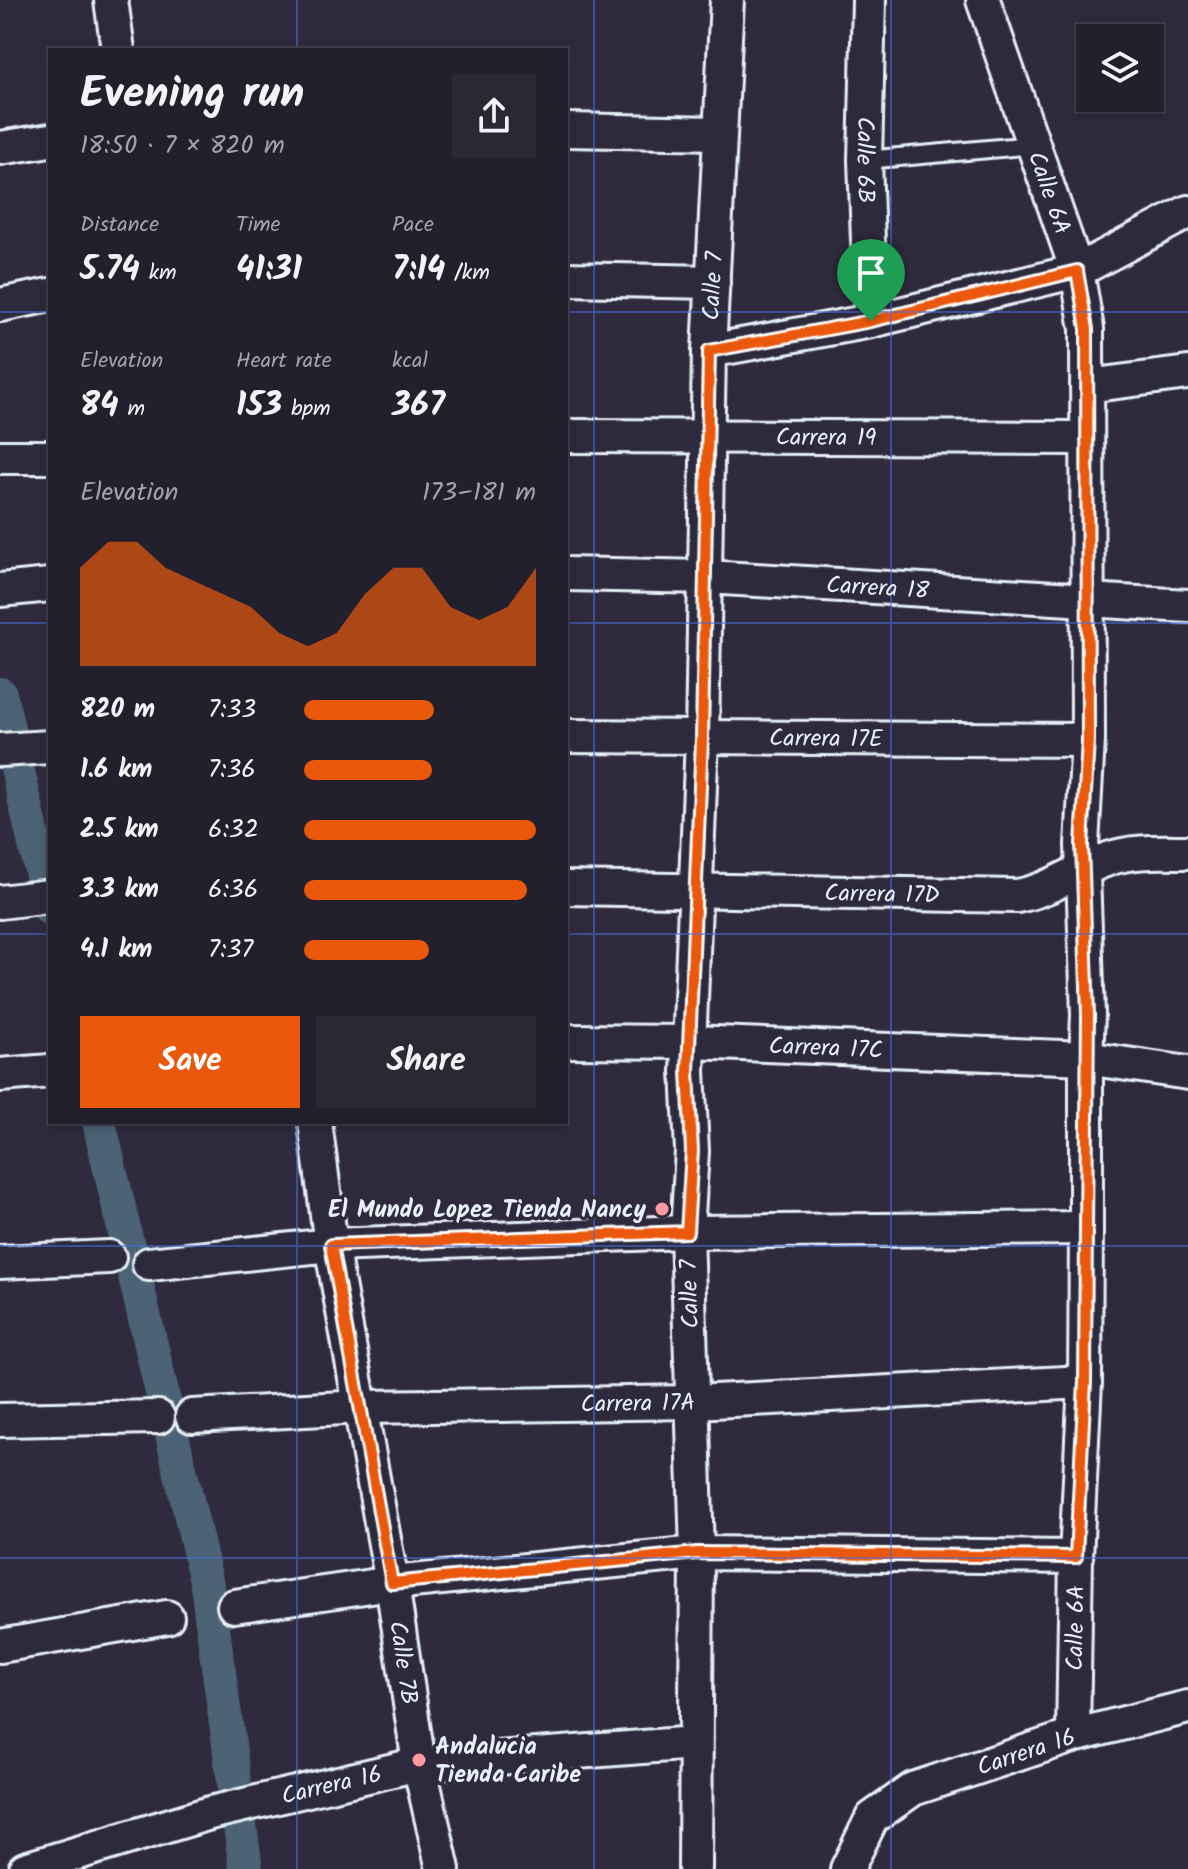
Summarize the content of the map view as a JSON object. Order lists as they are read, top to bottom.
{
  "streets": {
    "street": [
      "Calle 6B",
      "Calle 6A",
      "Calle 7",
      "Carrera 19",
      "Carrera 18",
      "Carrera 17E",
      "Carrera 17D",
      "Carrera 17C",
      "Carrera 17A",
      "Calle 7B",
      "Carrera 16"
    ]
  },
  "crossings": [
    ["Calle 6A", "Carrera 19"],
    ["Calle 6A", "Carrera 18"],
    ["Calle 6A", "Carrera 17E"],
    ["Calle 6A", "Carrera 17D"],
    ["Calle 6A", "Carrera 17C"],
    ["Calle 6A", "Carrera 17A"],
    ["Calle 6A", "Carrera 16"],
    ["Calle 7", "Carrera 19"],
    ["Calle 7", "Carrera 18"],
    ["Calle 7", "Carrera 17E"],
    ["Calle 7", "Carrera 17D"],
    ["Calle 7", "Carrera 17C"],
    ["Calle 7", "Carrera 17A"],
    ["Calle 7", "Carrera 16"],
    ["Carrera 17A", "Calle 7B"],
    ["Calle 7B", "Carrera 16"]
  ],
  "places": ["El Mundo Lopez Tienda Nancy", "Andalucia Tienda Caribe"],
  "page": {
    "heading": ["Evening run", "18:50 · 7 × 820 m"],
    "stats": [
      ["Distance", "5.74 km"],
      ["Time", "41:31"],
      ["Pace", "7:14 /km"],
      ["Elevation", "84 m"],
      ["Heart rate", "153 bpm"],
      ["kcal", "367"]
    ],
    "chart": ["Elevation", "173–181 m"],
    "list": [
      {
        "name": "820 m",
        "note": "7:33"
      },
      {
        "name": "1.6 km",
        "note": "7:36"
      },
      {
        "name": "2.5 km",
        "note": "6:32"
      },
      {
        "name": "3.3 km",
        "note": "6:36"
      },
      {
        "name": "4.1 km",
        "note": "7:37"
      }
    ],
    "buttons": ["Save", "Share"]
  }
}
